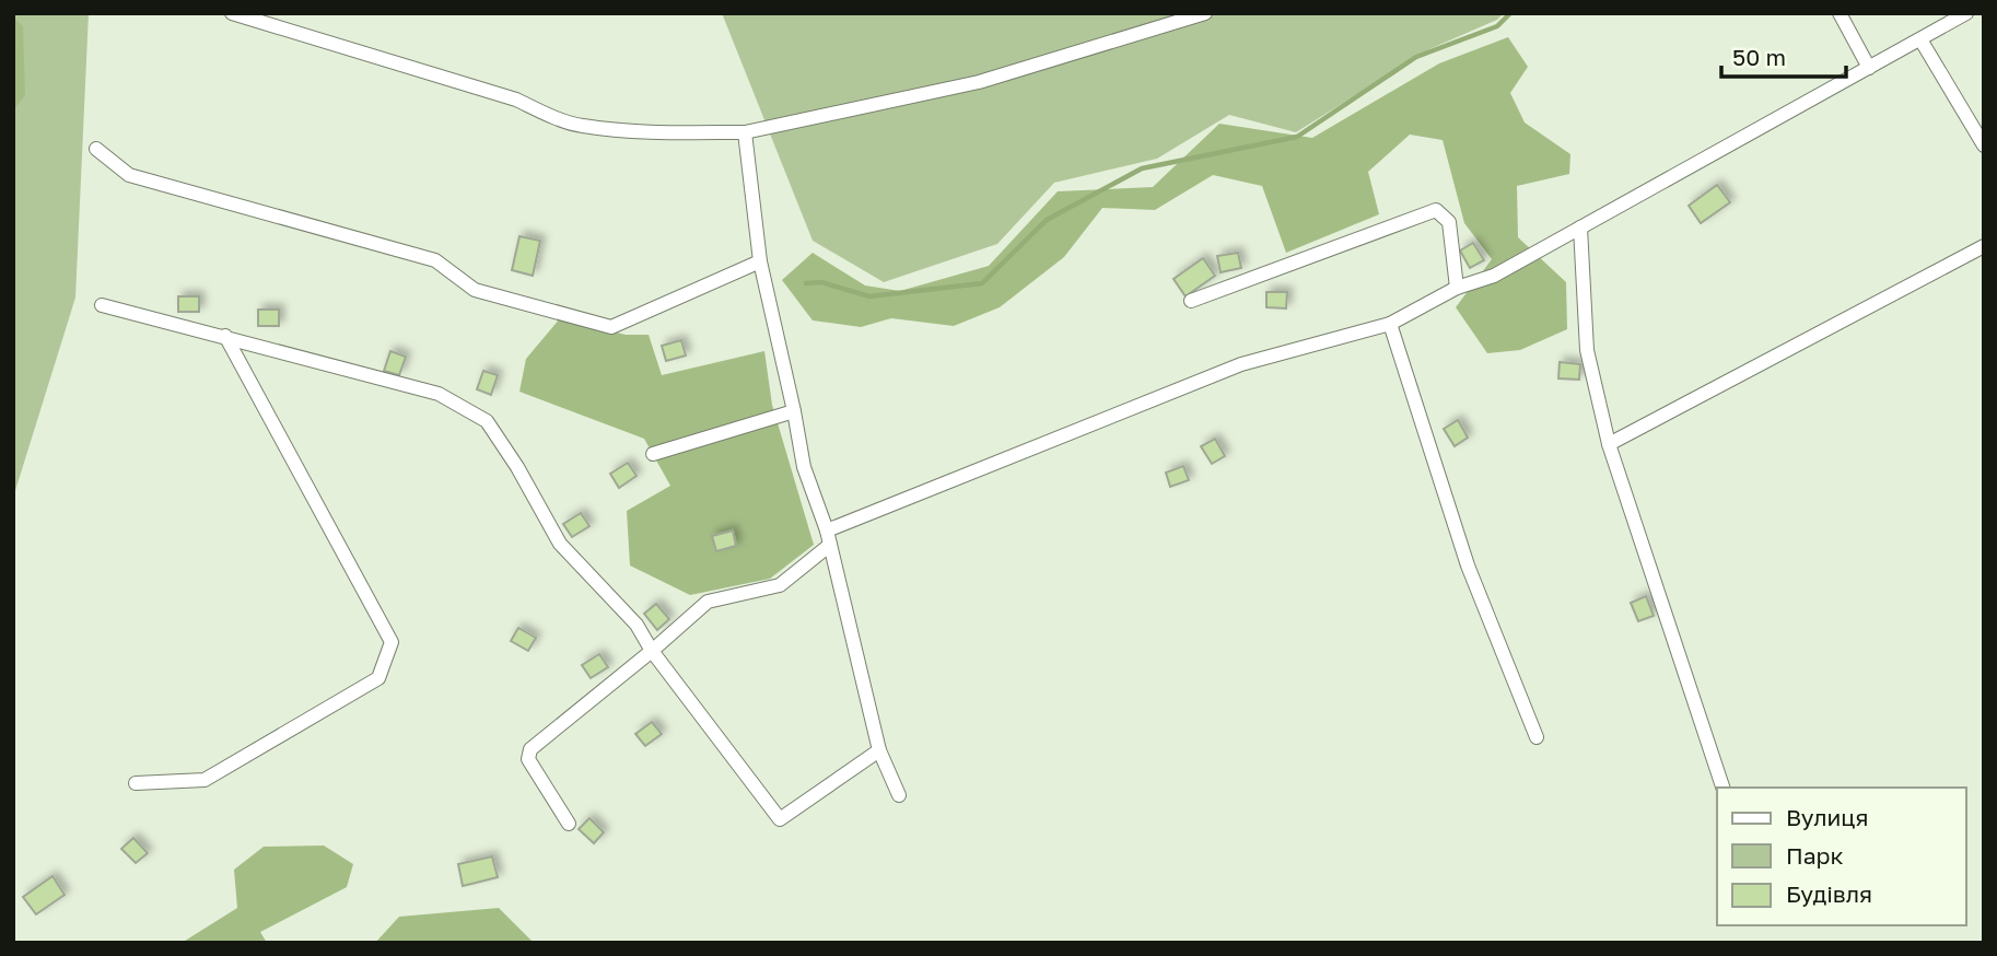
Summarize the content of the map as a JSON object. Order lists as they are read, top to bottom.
{
  "legend": ["Вулиця", "Парк", "Будівля"],
  "scale_bar": "50 m"
}
